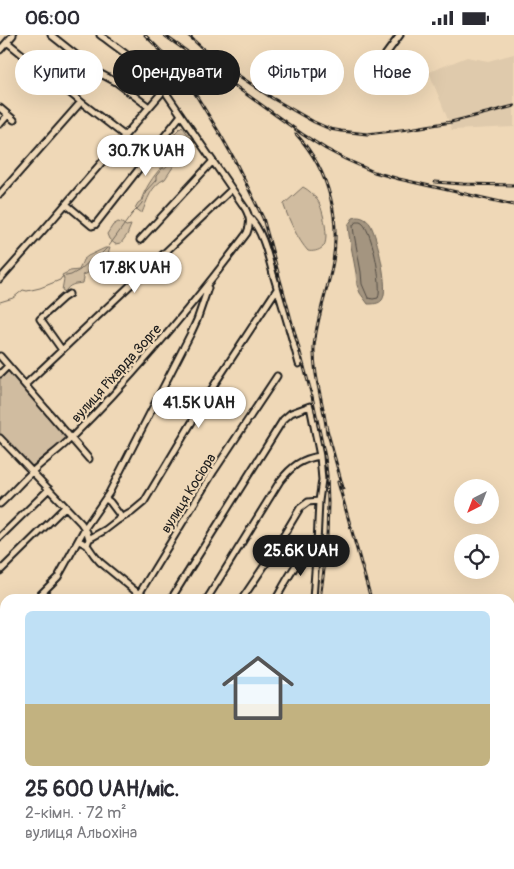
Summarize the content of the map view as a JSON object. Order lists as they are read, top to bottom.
{
  "streets": {
    "street": ["вулиця Ріхарда Зорге", "вулиця Косіора"]
  },
  "north": "bottom left",
  "page": {
    "status": "06:00",
    "chip": [
      "Купити",
      "Орендувати",
      "Фільтри",
      "Нове"
    ],
    "price": [
      "30.7K UAH",
      "17.8K UAH",
      "41.5K UAH",
      "25.6K UAH"
    ],
    "list": [
      {
        "name": "25 600 UAH/міс.",
        "note": "2-кімн. · 72 m² · вулиця Альохіна"
      }
    ]
  }
}
